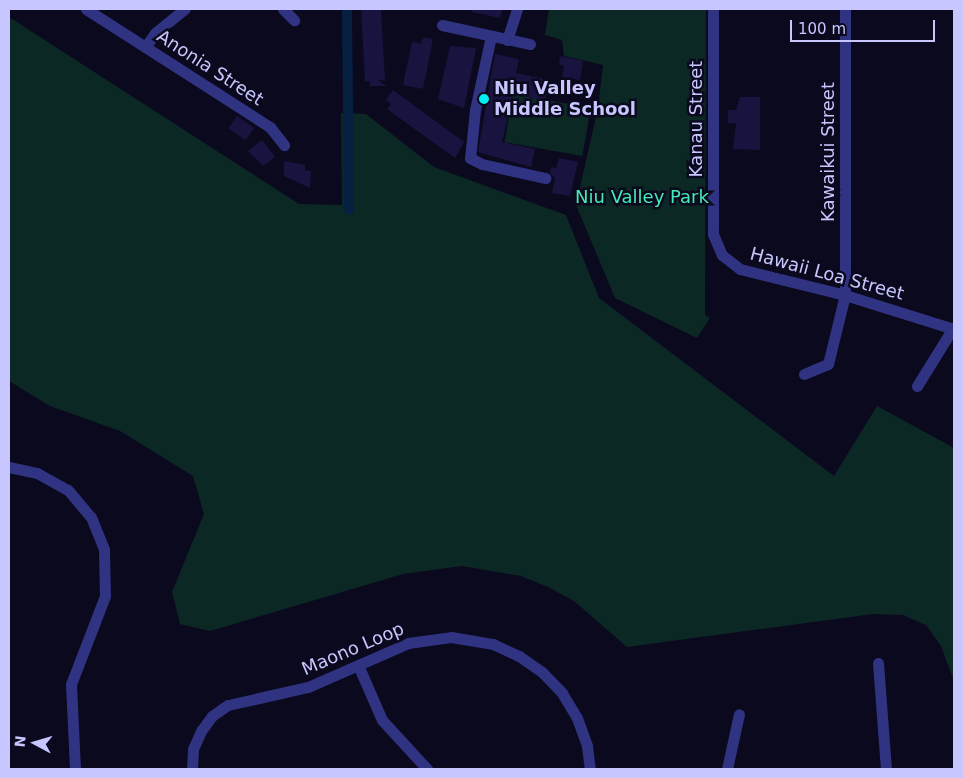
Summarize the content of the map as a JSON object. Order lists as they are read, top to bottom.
{
  "streets": {
    "street": [
      "Anonia Street",
      "Kanau Street",
      "Kawaikui Street",
      "Hawaii Loa Street",
      "Maono Loop"
    ]
  },
  "crossings": [
    ["Kanau Street", "Hawaii Loa Street"],
    ["Kawaikui Street", "Hawaii Loa Street"]
  ],
  "parks": ["Niu Valley Park"],
  "places": ["Niu Valley Middle School"],
  "scale_bar": "100 m",
  "north": "left"
}
